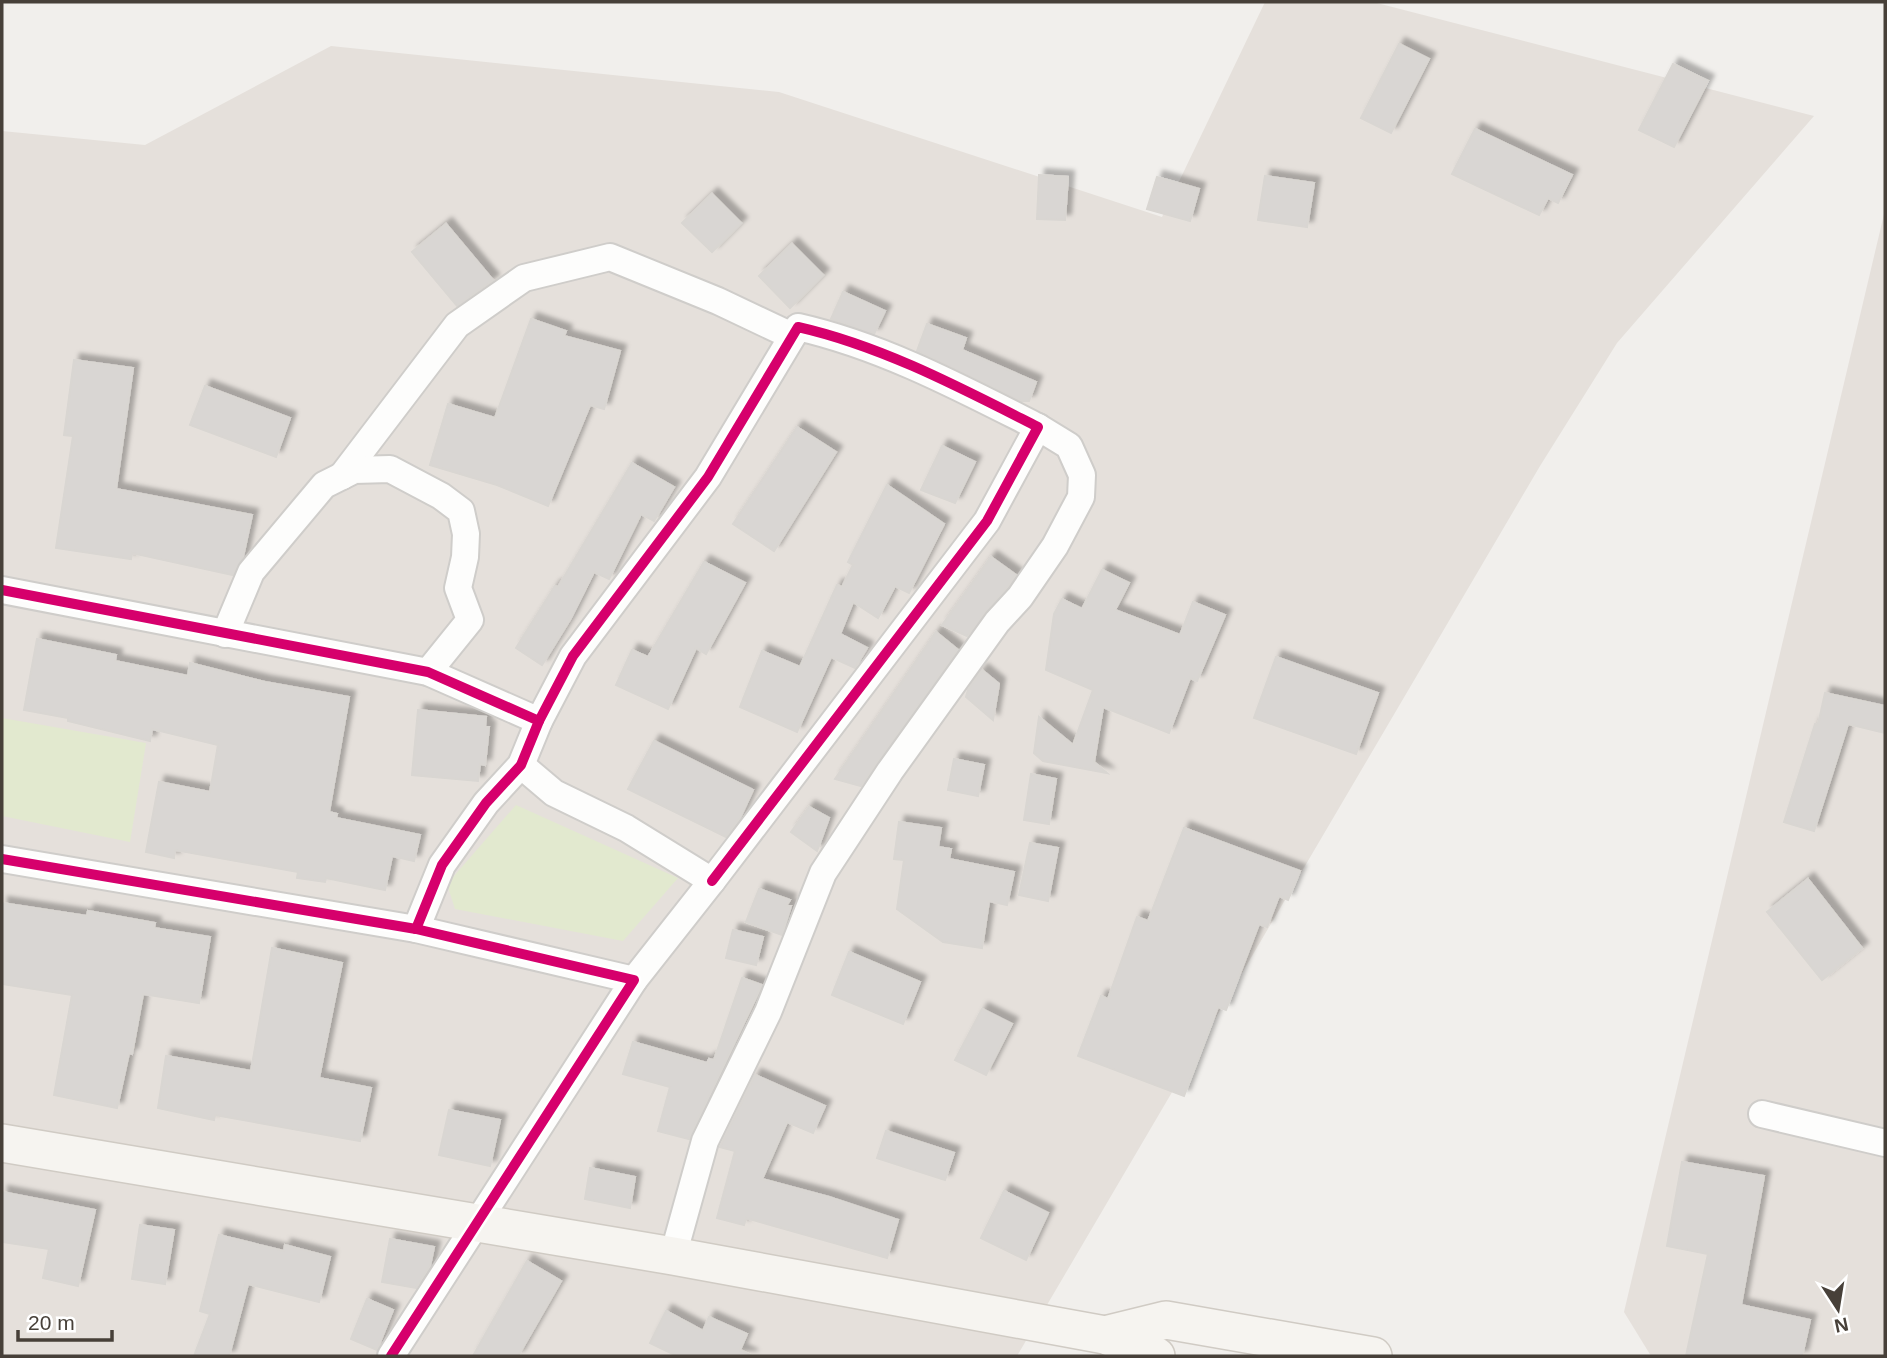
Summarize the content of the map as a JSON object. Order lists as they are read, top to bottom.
{
  "scale_bar": "20 m",
  "north": "bottom"
}
